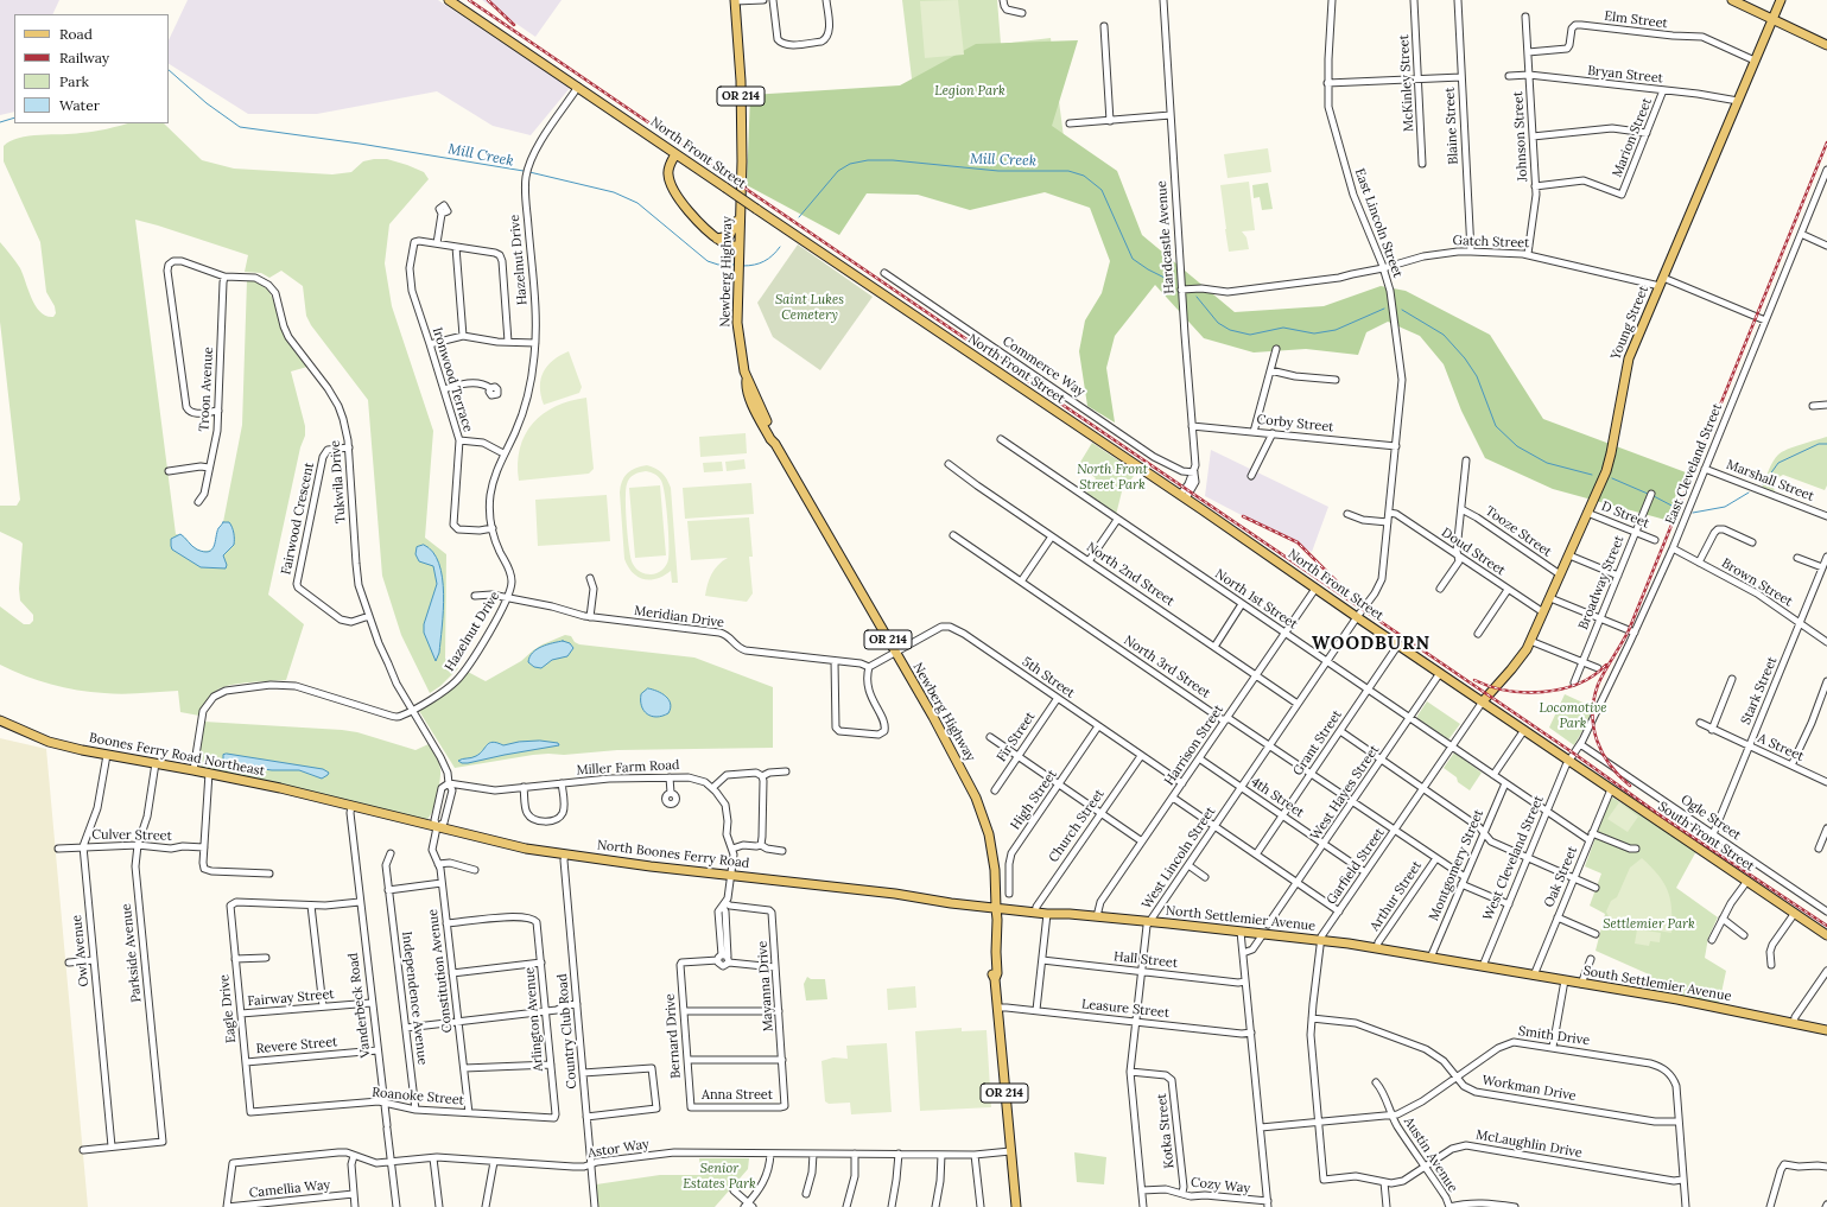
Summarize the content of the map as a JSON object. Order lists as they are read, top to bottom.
{
  "streets": {
    "main road": [
      "OR 214",
      "North Front Street",
      "Newberg Highway",
      "Young Street",
      "Boones Ferry Road Northeast",
      "South Front Street",
      "North Boones Ferry Road",
      "North Settlemier Avenue",
      "South Settlemier Avenue"
    ],
    "street": [
      "Elm Street",
      "Bryan Street",
      "McKinley Street",
      "Blaine Street",
      "Johnson Street",
      "Marion Street",
      "East Lincoln Street",
      "Hardcastle Avenue",
      "Gatch Street",
      "Hazelnut Drive",
      "Commerce Way",
      "Ironwood Terrace",
      "Troon Avenue",
      "Corby Street",
      "East Cleveland Street",
      "Marshall Street",
      "Tukwila Drive",
      "D Street",
      "Fairwood Crescent",
      "Tooze Street",
      "Doud Street",
      "North 2nd Street",
      "Broadway Street",
      "Brown Street",
      "North 1st Street",
      "Meridian Drive",
      "North 3rd Street",
      "5th Street",
      "Stark Street",
      "Fir Street",
      "Grant Street",
      "Harrison Street",
      "A Street",
      "Miller Farm Road",
      "West Hayes Street",
      "4th Street",
      "High Street",
      "Ogle Street",
      "Church Street",
      "Culver Street",
      "West Lincoln Street",
      "West Cleveland Street",
      "Montgomery Street",
      "Garfield Street",
      "Oak Street",
      "Arthur Street",
      "Owl Avenue",
      "Parkside Avenue",
      "Hall Street",
      "Constitution Avenue",
      "Mayanna Drive",
      "Fairway Street",
      "Independence Avenue",
      "Vanderbeck Road",
      "Eagle Drive",
      "Leasure Street",
      "Arlington Avenue",
      "Country Club Road",
      "Bernard Drive",
      "Smith Drive",
      "Revere Street",
      "Workman Drive",
      "Anna Street",
      "Roanoke Street",
      "Kotka Street",
      "McLaughlin Drive",
      "Astor Way",
      "Austin Avenue",
      "Cozy Way",
      "Camellia Way"
    ]
  },
  "crossings": [
    ["Elm Street", "Johnson Street"],
    ["Elm Street", "Young Street"],
    ["Bryan Street", "Johnson Street"],
    ["Bryan Street", "Marion Street"],
    ["Bryan Street", "Young Street"],
    ["Blaine Street", "Gatch Street"],
    ["Johnson Street", "Marion Street"],
    ["Johnson Street", "Gatch Street"],
    ["North Front Street", "East Lincoln Street"],
    ["North Front Street", "Hazelnut Drive"],
    ["North Front Street", "Young Street"],
    ["North Front Street", "East Cleveland Street"],
    ["North Front Street", "Grant Street"],
    ["North Front Street", "Harrison Street"],
    ["North Front Street", "West Hayes Street"],
    ["North Front Street", "South Front Street"],
    ["North Front Street", "West Lincoln Street"],
    ["North Front Street", "West Cleveland Street"],
    ["North Front Street", "Garfield Street"],
    ["East Lincoln Street", "Gatch Street"],
    ["East Lincoln Street", "Corby Street"],
    ["East Lincoln Street", "Doud Street"],
    ["East Lincoln Street", "West Lincoln Street"],
    ["Hardcastle Avenue", "Gatch Street"],
    ["Hardcastle Avenue", "Commerce Way"],
    ["Hardcastle Avenue", "Corby Street"],
    ["Gatch Street", "Young Street"],
    ["Gatch Street", "East Cleveland Street"],
    ["Hazelnut Drive", "Ironwood Terrace"],
    ["Hazelnut Drive", "Tukwila Drive"],
    ["Hazelnut Drive", "Meridian Drive"],
    ["Hazelnut Drive", "Boones Ferry Road Northeast"],
    ["Newberg Highway", "5th Street"],
    ["Newberg Highway", "North Boones Ferry Road"],
    ["Newberg Highway", "North Settlemier Avenue"],
    ["Newberg Highway", "Leasure Street"],
    ["Newberg Highway", "Astor Way"],
    ["Young Street", "D Street"],
    ["Young Street", "Tooze Street"],
    ["Young Street", "Doud Street"],
    ["Young Street", "Garfield Street"],
    ["Troon Avenue", "Tukwila Drive"],
    ["East Cleveland Street", "Marshall Street"],
    ["East Cleveland Street", "Brown Street"],
    ["East Cleveland Street", "Ogle Street"],
    ["East Cleveland Street", "South Front Street"],
    ["East Cleveland Street", "West Cleveland Street"],
    ["Tukwila Drive", "Fairwood Crescent"],
    ["Tukwila Drive", "Miller Farm Road"],
    ["Tukwila Drive", "North Boones Ferry Road"],
    ["Tukwila Drive", "Constitution Avenue"],
    ["D Street", "Broadway Street"],
    ["North 2nd Street", "Harrison Street"],
    ["North 2nd Street", "West Lincoln Street"],
    ["Brown Street", "Stark Street"],
    ["North 1st Street", "Grant Street"],
    ["North 1st Street", "Harrison Street"],
    ["North 1st Street", "West Hayes Street"],
    ["North 1st Street", "West Lincoln Street"],
    ["North 1st Street", "West Cleveland Street"],
    ["North 1st Street", "Montgomery Street"],
    ["North 1st Street", "Garfield Street"],
    ["North 1st Street", "Oak Street"],
    ["North 3rd Street", "Grant Street"],
    ["North 3rd Street", "Harrison Street"],
    ["North 3rd Street", "West Hayes Street"],
    ["North 3rd Street", "West Lincoln Street"],
    ["North 3rd Street", "Montgomery Street"],
    ["North 3rd Street", "Garfield Street"],
    ["North 3rd Street", "Arthur Street"],
    ["5th Street", "Fir Street"],
    ["5th Street", "Harrison Street"],
    ["5th Street", "High Street"],
    ["5th Street", "Church Street"],
    ["Stark Street", "A Street"],
    ["Stark Street", "Ogle Street"],
    ["Grant Street", "4th Street"],
    ["Harrison Street", "4th Street"],
    ["Harrison Street", "North Settlemier Avenue"],
    ["Boones Ferry Road Northeast", "North Boones Ferry Road"],
    ["Boones Ferry Road Northeast", "Owl Avenue"],
    ["Boones Ferry Road Northeast", "Parkside Avenue"],
    ["Boones Ferry Road Northeast", "Vanderbeck Road"],
    ["Miller Farm Road", "North Boones Ferry Road"],
    ["Miller Farm Road", "Mayanna Drive"],
    ["West Hayes Street", "4th Street"],
    ["4th Street", "West Lincoln Street"],
    ["4th Street", "Garfield Street"],
    ["Church Street", "North Settlemier Avenue"],
    ["Culver Street", "Owl Avenue"],
    ["Culver Street", "Parkside Avenue"],
    ["South Front Street", "West Cleveland Street"],
    ["South Front Street", "Oak Street"],
    ["North Boones Ferry Road", "North Settlemier Avenue"],
    ["North Boones Ferry Road", "Constitution Avenue"],
    ["North Boones Ferry Road", "Vanderbeck Road"],
    ["North Boones Ferry Road", "Country Club Road"],
    ["West Lincoln Street", "North Settlemier Avenue"],
    ["West Lincoln Street", "Hall Street"],
    ["West Lincoln Street", "Leasure Street"],
    ["West Lincoln Street", "Kotka Street"],
    ["West Lincoln Street", "Cozy Way"],
    ["West Cleveland Street", "North Settlemier Avenue"],
    ["West Cleveland Street", "South Settlemier Avenue"],
    ["Montgomery Street", "North Settlemier Avenue"],
    ["Garfield Street", "North Settlemier Avenue"],
    ["Garfield Street", "Smith Drive"],
    ["Garfield Street", "Workman Drive"],
    ["Garfield Street", "McLaughlin Drive"],
    ["Oak Street", "South Settlemier Avenue"],
    ["Arthur Street", "North Settlemier Avenue"],
    ["North Settlemier Avenue", "South Settlemier Avenue"],
    ["Owl Avenue", "Parkside Avenue"],
    ["Constitution Avenue", "Arlington Avenue"],
    ["Constitution Avenue", "Roanoke Street"],
    ["Mayanna Drive", "Anna Street"],
    ["Fairway Street", "Vanderbeck Road"],
    ["Fairway Street", "Eagle Drive"],
    ["Independence Avenue", "Roanoke Street"],
    ["Vanderbeck Road", "Revere Street"],
    ["Vanderbeck Road", "Roanoke Street"],
    ["Vanderbeck Road", "Astor Way"],
    ["Eagle Drive", "Revere Street"],
    ["Eagle Drive", "Roanoke Street"],
    ["Arlington Avenue", "Roanoke Street"],
    ["Country Club Road", "Astor Way"],
    ["Bernard Drive", "Anna Street"],
    ["Smith Drive", "Workman Drive"],
    ["Smith Drive", "McLaughlin Drive"],
    ["Smith Drive", "Austin Avenue"],
    ["Kotka Street", "Cozy Way"],
    ["McLaughlin Drive", "Austin Avenue"],
    ["Astor Way", "Camellia Way"]
  ],
  "districts": ["WOODBURN"],
  "water": ["Mill Creek"],
  "parks": [
    "Legion Park",
    "Saint Lukes Cemetery",
    "North Front Street Park",
    "Locomotive Park",
    "Settlemier Park",
    "Senior Estates Park"
  ],
  "legend": [
    "Road",
    "Railway",
    "Park",
    "Water"
  ]
}
